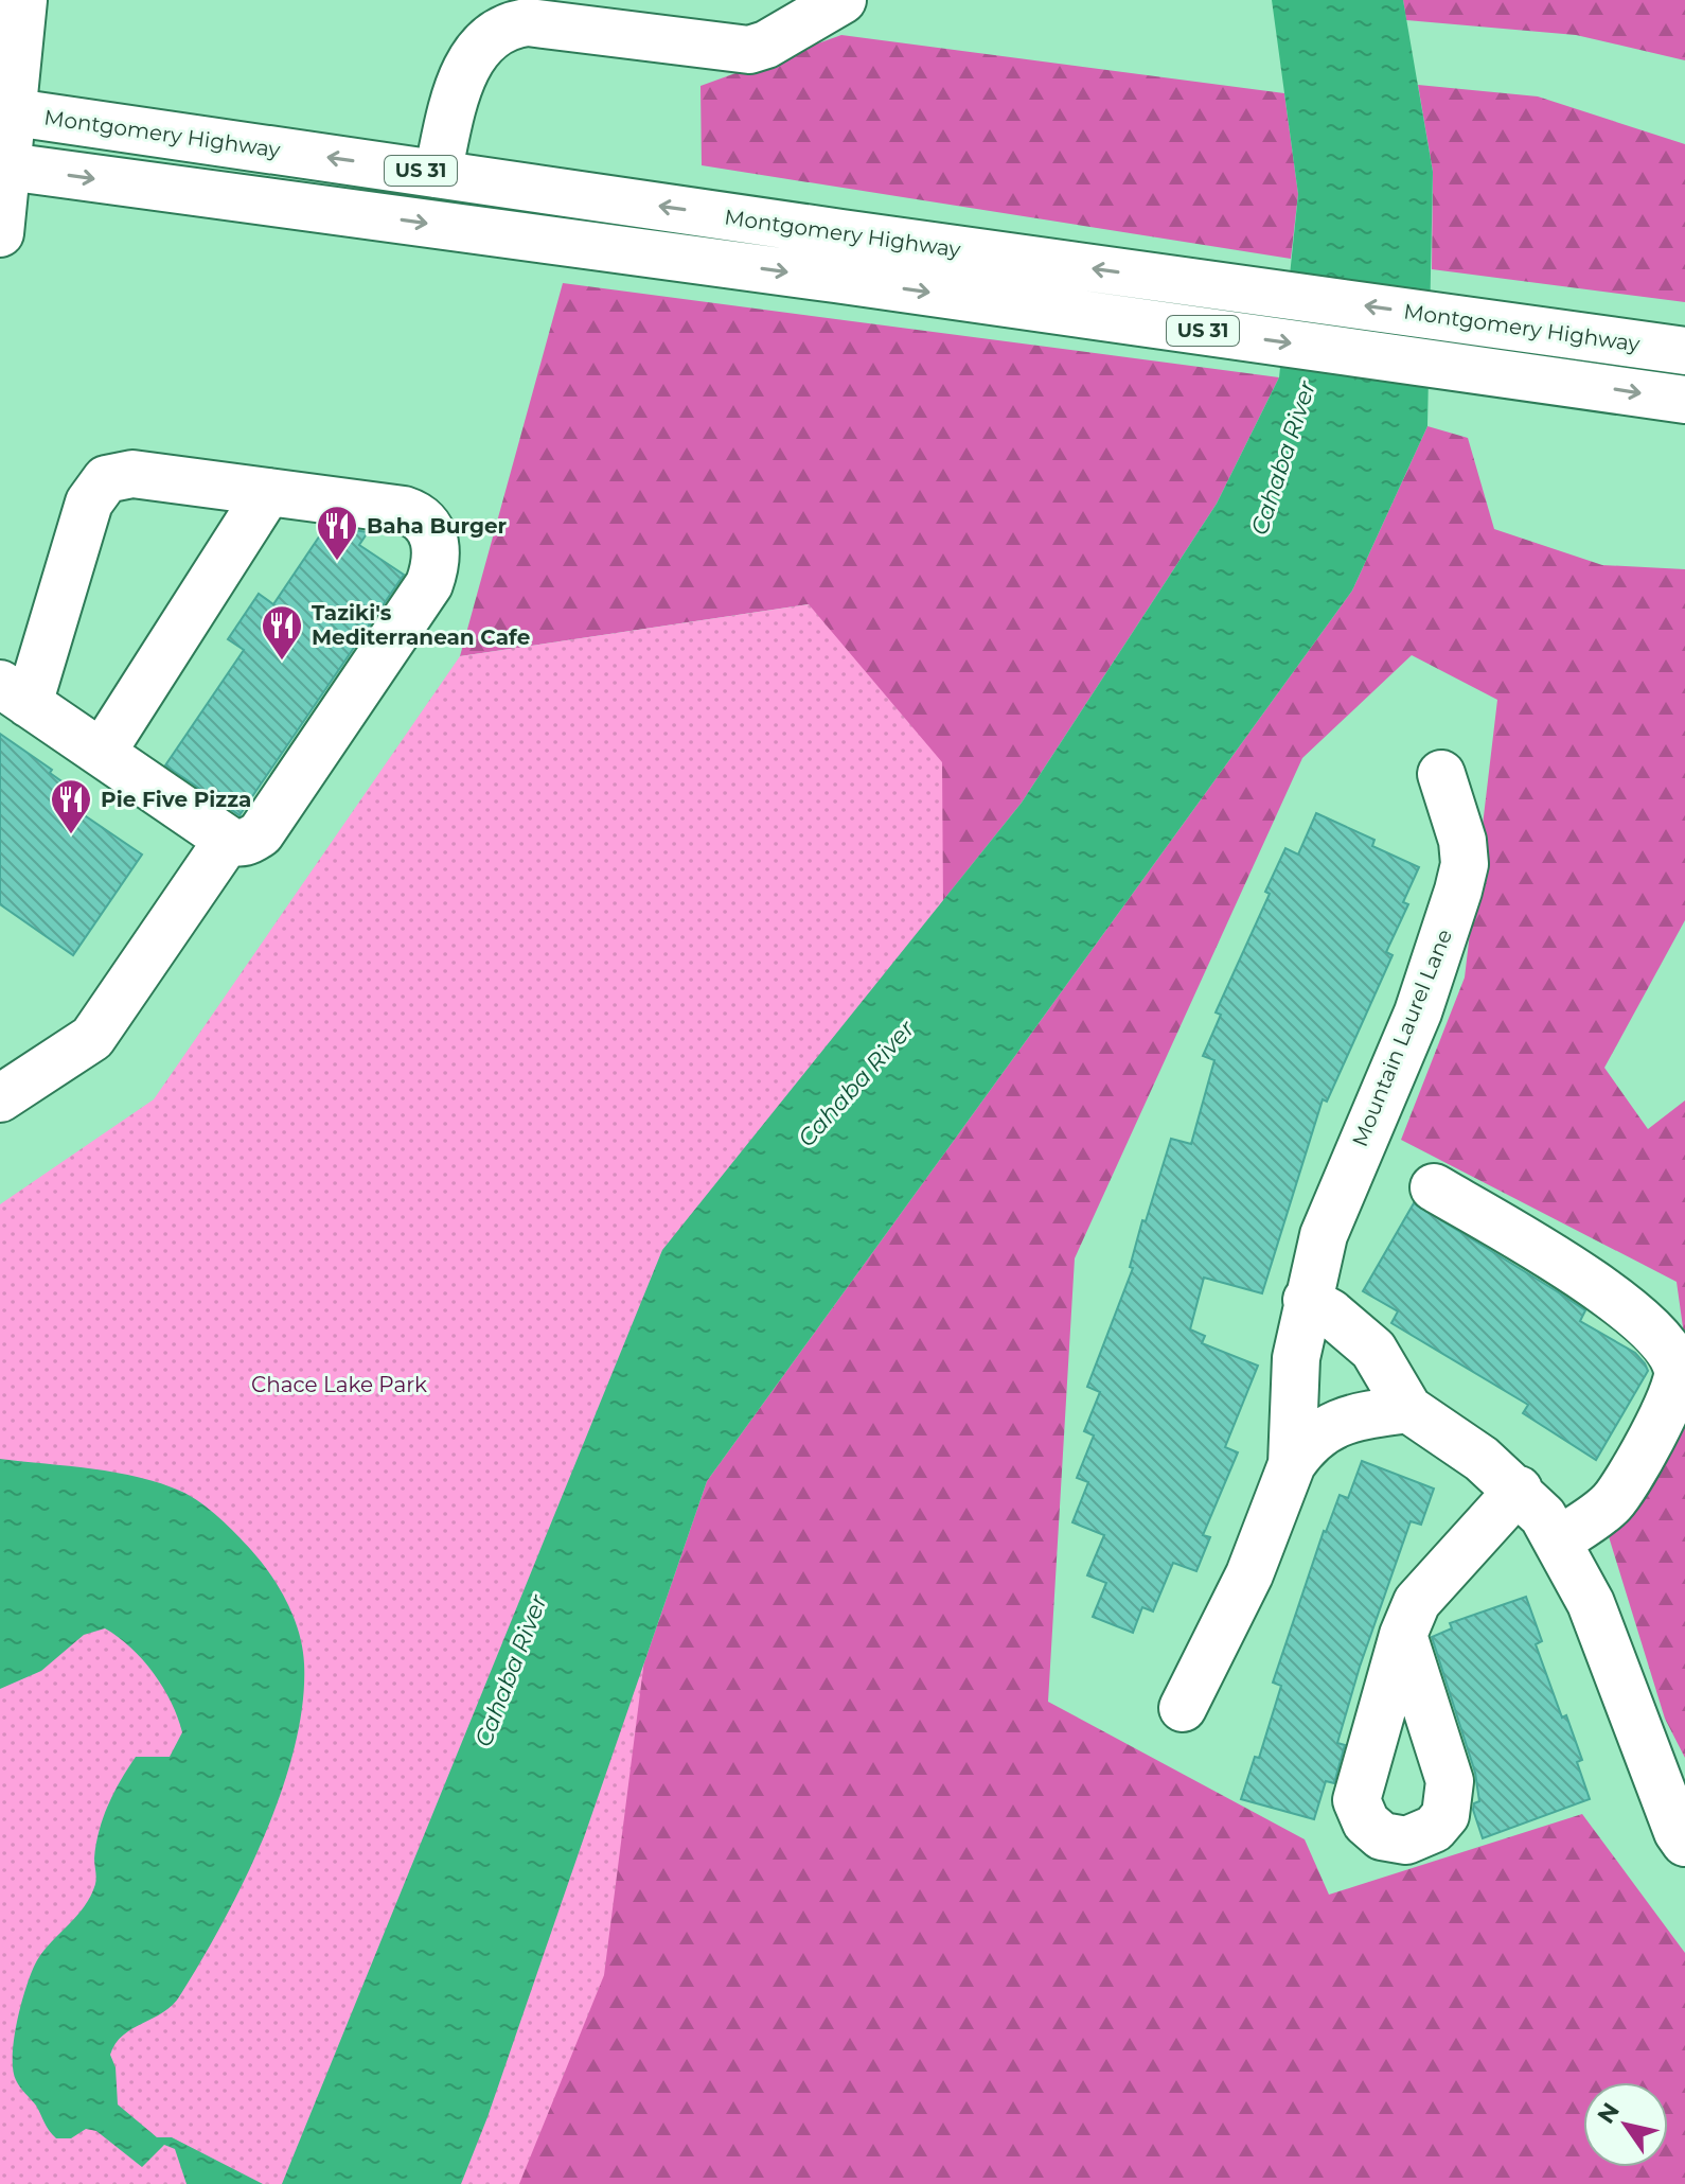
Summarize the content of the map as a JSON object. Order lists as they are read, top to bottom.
{
  "streets": {
    "main road": ["Montgomery Highway", "US 31", "Mountain Laurel Lane"]
  },
  "water": ["Cahaba River"],
  "parks": ["Chace Lake Park"],
  "places": {
    "restaurant": ["Baha Burger", "Taziki's Mediterranean Cafe", "Pie Five Pizza"]
  },
  "north": "top left"
}
